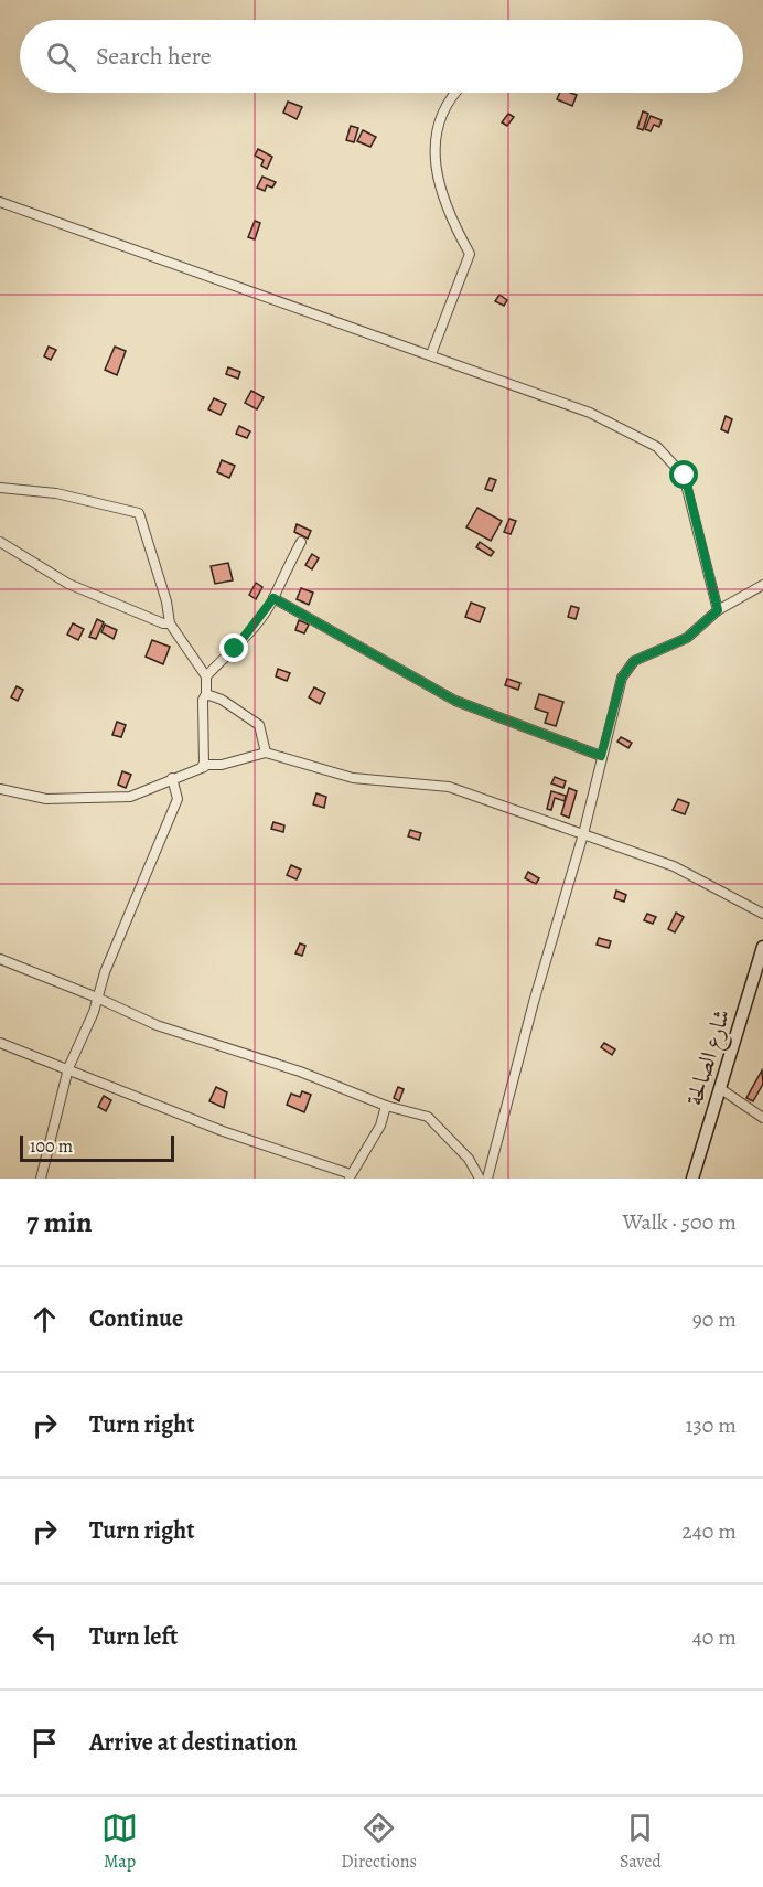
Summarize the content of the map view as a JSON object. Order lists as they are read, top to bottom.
{
  "streets": {
    "main road": ["شارع الصالحة"]
  },
  "scale_bar": "100 m",
  "page": {
    "search": "Search here",
    "scale": "100 m",
    "heading": ["7 min", "Walk · 500 m"],
    "list": [
      ["Continue", "90 m"],
      ["Turn right", "130 m"],
      ["Turn right", "240 m"],
      ["Turn left", "40 m"],
      "Arrive at destination"
    ],
    "nav": ["Map", "Directions", "Saved"]
  }
}
